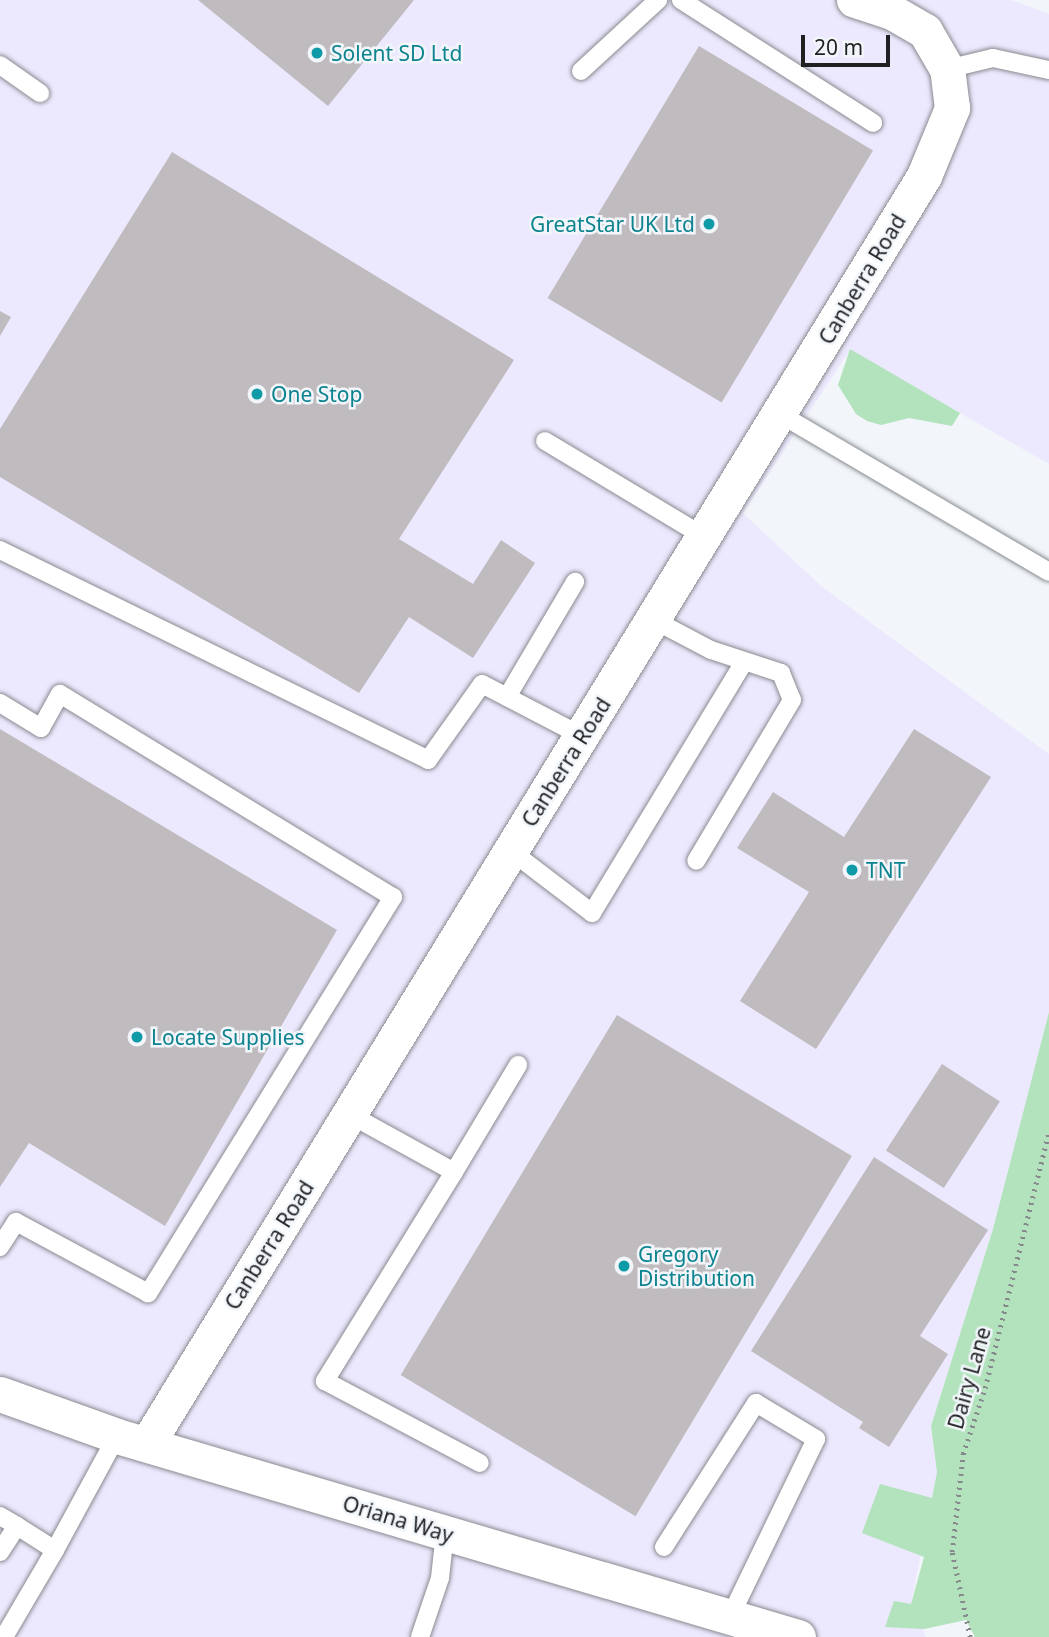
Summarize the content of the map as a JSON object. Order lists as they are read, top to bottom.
{
  "streets": {
    "street": ["Canberra Road", "Oriana Way"],
    "path": ["Dairy Lane"]
  },
  "crossings": [
    ["Canberra Road", "Oriana Way"]
  ],
  "places": [
    "Solent SD Ltd",
    "GreatStar UK Ltd",
    "One Stop",
    "TNT",
    "Locate Supplies",
    "Gregory Distribution"
  ],
  "scale_bar": "20 m"
}
